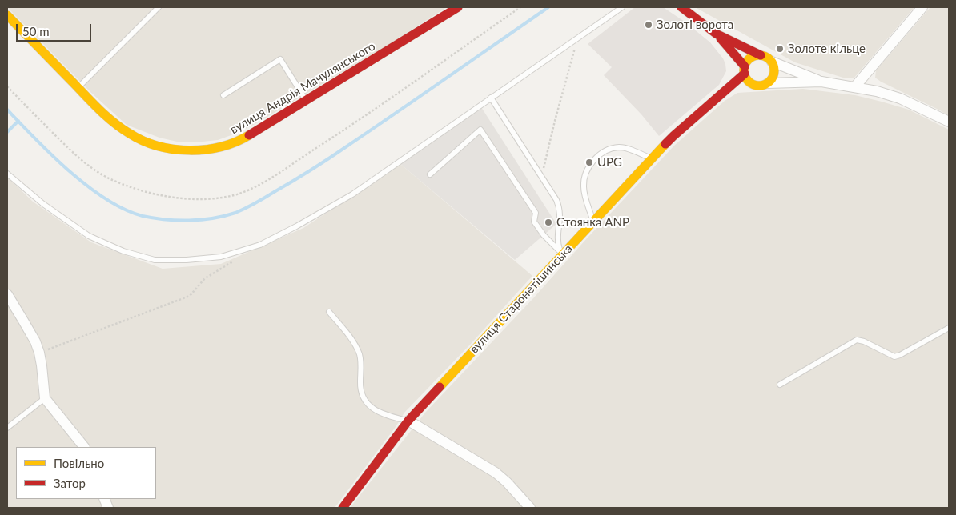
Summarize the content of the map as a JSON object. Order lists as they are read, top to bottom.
{
  "streets": {
    "main road": ["вулиця Андрія Мачулянського", "вулиця Старонетішинська"]
  },
  "places": [
    "Золоті ворота",
    "Золоте кільце",
    "UPG",
    "Стоянка ANP"
  ],
  "legend": ["Повільно", "Затор"],
  "scale_bar": "50 m"
}
